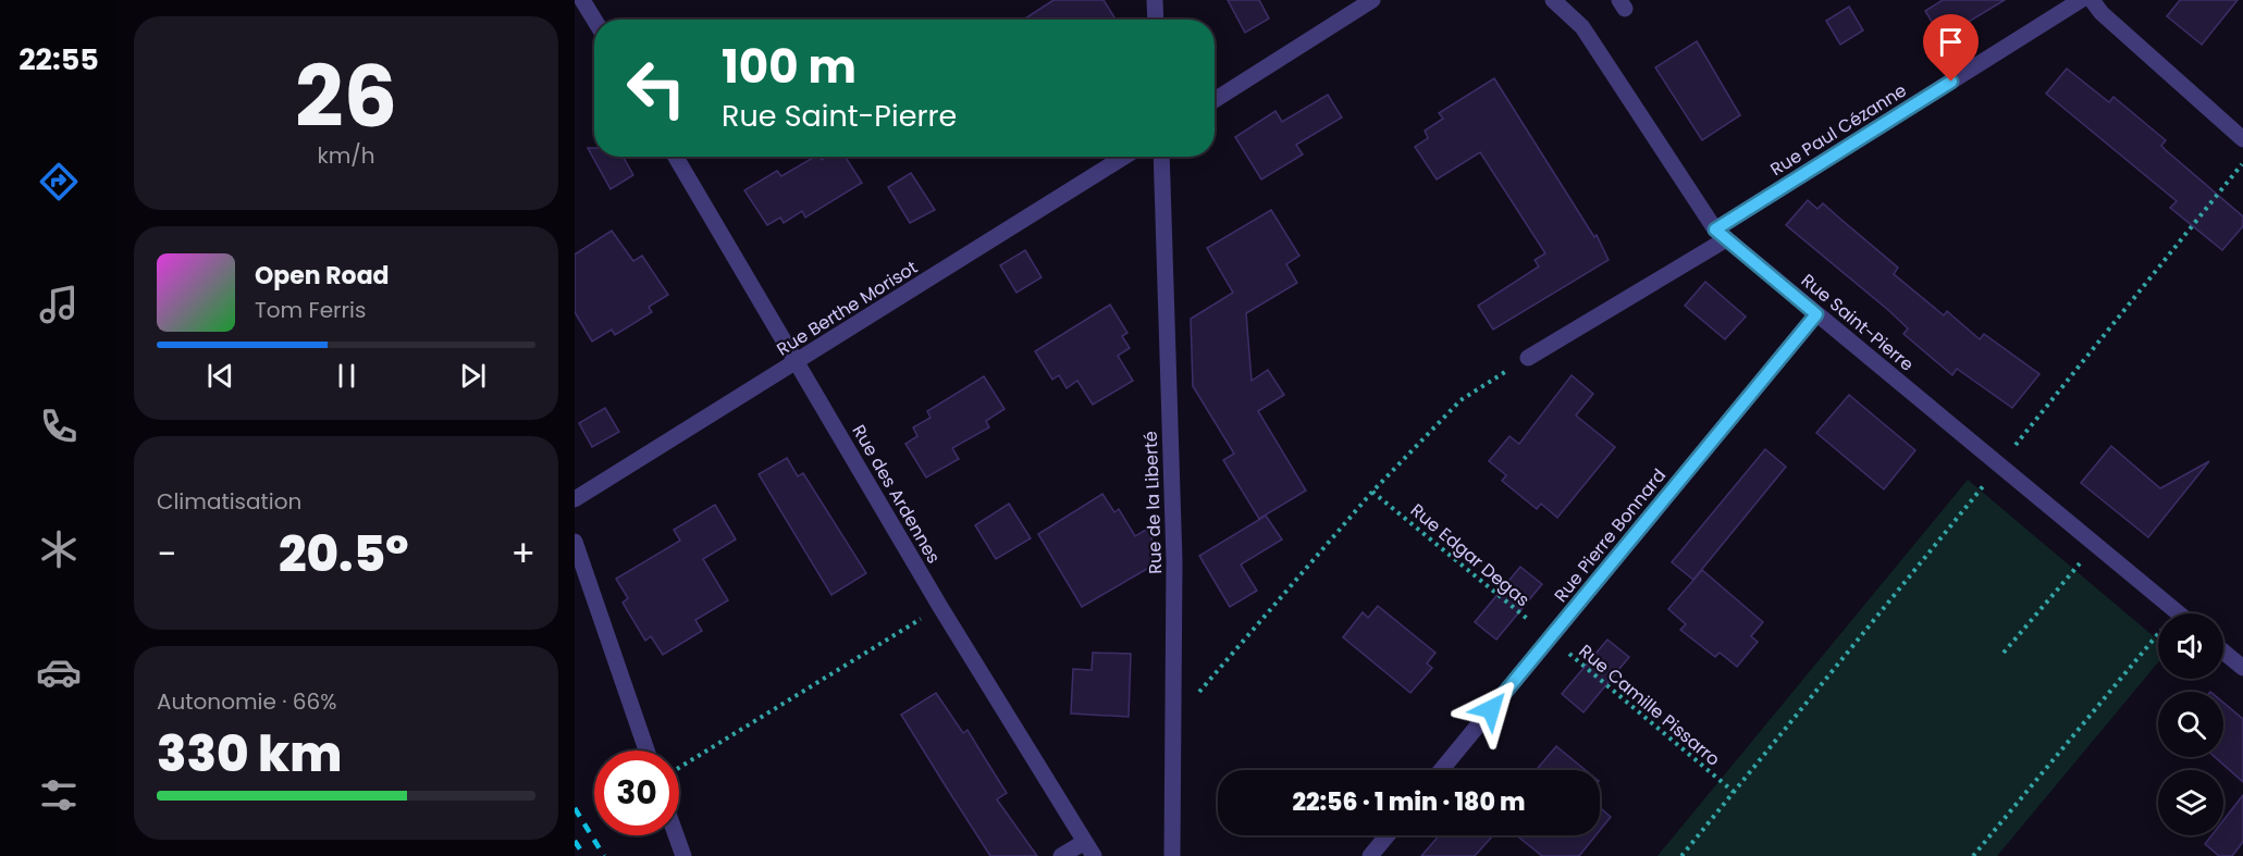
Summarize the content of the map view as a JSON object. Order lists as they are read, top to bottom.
{
  "streets": {
    "street": [
      "Rue Paul Cézanne",
      "Rue Berthe Morisot",
      "Rue Saint-Pierre",
      "Rue des Ardennes",
      "Rue de la Liberté",
      "Rue Pierre Bonnard"
    ],
    "path": ["Rue Edgar Degas", "Rue Camille Pissarro"]
  },
  "crossings": [
    ["Rue Paul Cézanne", "Rue Saint-Pierre"],
    ["Rue Berthe Morisot", "Rue des Ardennes"],
    ["Rue Saint-Pierre", "Rue Pierre Bonnard"],
    ["Rue Pierre Bonnard", "Rue Edgar Degas"],
    ["Rue Pierre Bonnard", "Rue Camille Pissarro"],
    ["Rue Edgar Degas", "Rue Camille Pissarro"]
  ],
  "page": {
    "tabs": "22:55",
    "tile": [
      ["26", "km/h"],
      "Climatisation",
      ["Autonomie · 66%", "330 km"]
    ],
    "turn": ["100 m", "Rue Saint-Pierre"],
    "song": ["Open Road", "Tom Ferris"],
    "heat": ["−", "20.5°", "+"],
    "limit": "30",
    "trip": "22:56 · 1 min · 180 m"
  }
}
